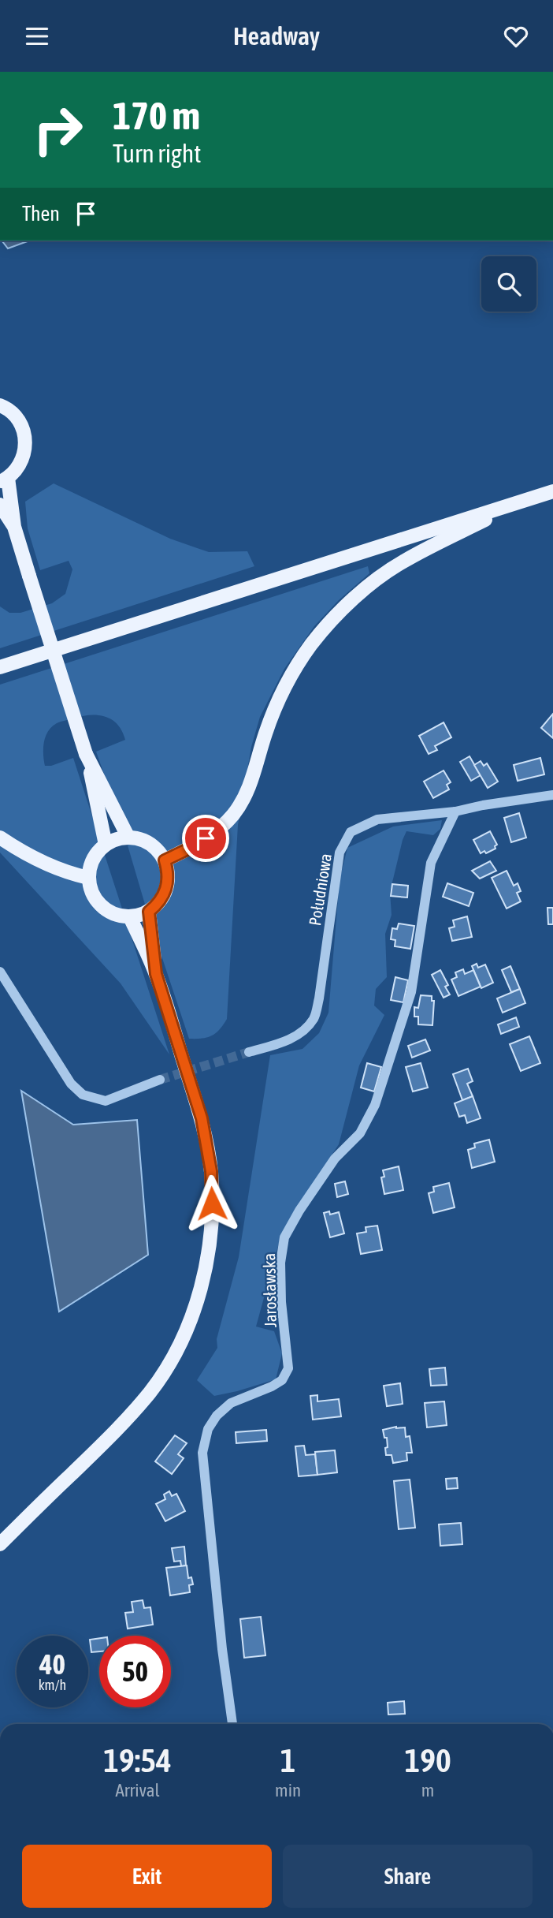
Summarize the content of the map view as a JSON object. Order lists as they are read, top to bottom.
{
  "streets": {
    "street": ["Południowa", "Jarosławska"]
  },
  "crossings": [
    ["Południowa", "Jarosławska"]
  ],
  "page": {
    "header": "Headway",
    "turn": ["170 m", "Turn right"],
    "then": "Then",
    "speed": "40 km/h",
    "limit": "50",
    "eta": [
      "19:54",
      "Arrival",
      "1",
      "min",
      "190",
      "m"
    ],
    "buttons": ["Exit", "Share"]
  }
}
